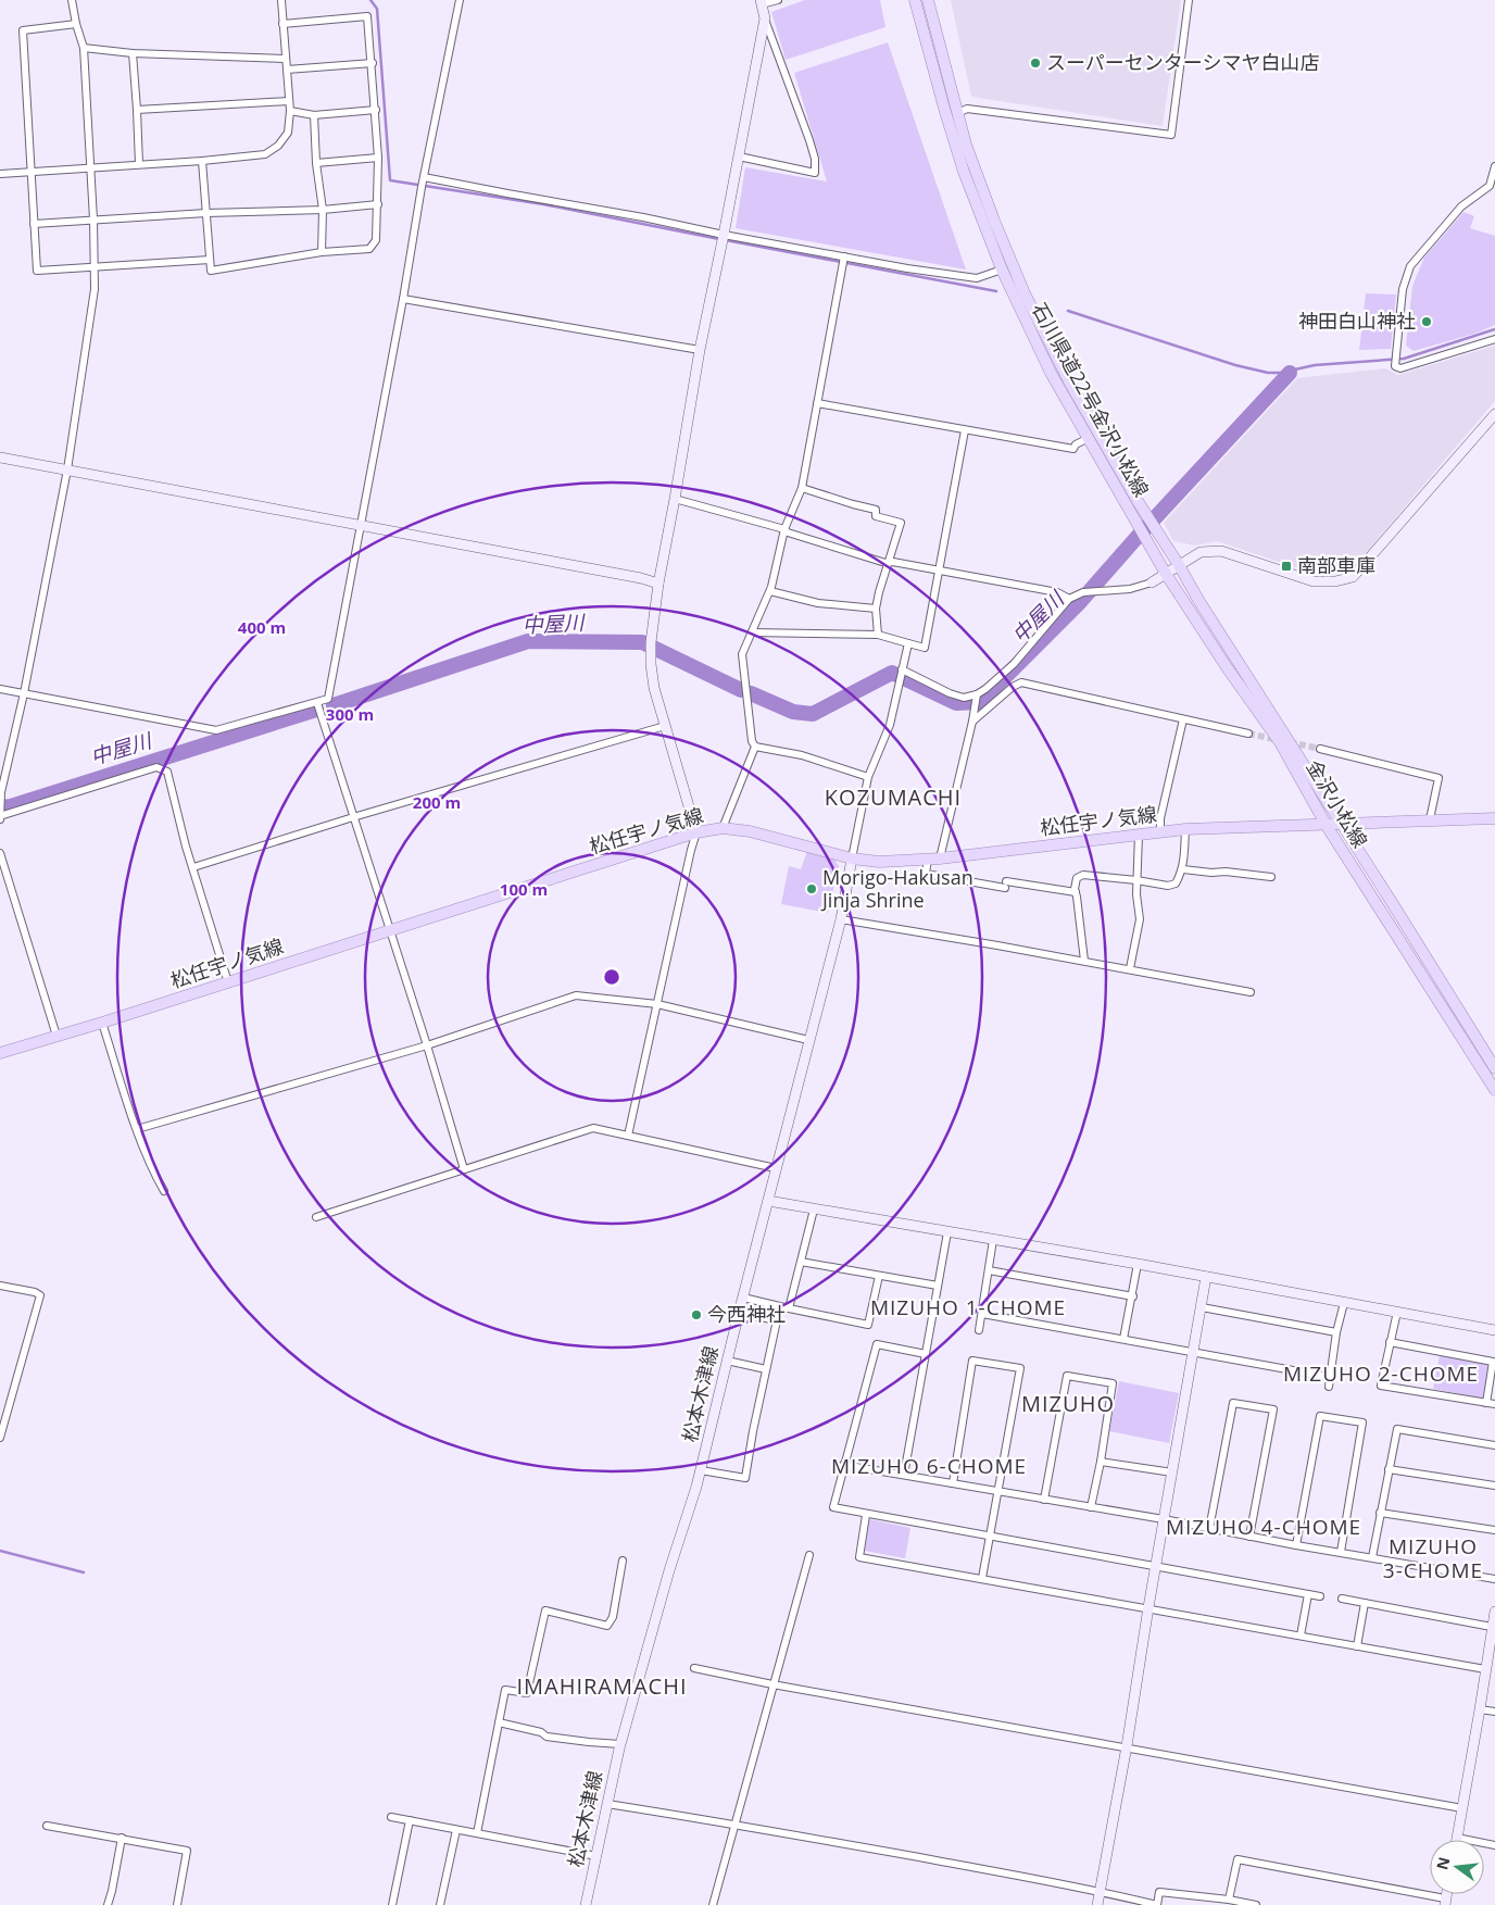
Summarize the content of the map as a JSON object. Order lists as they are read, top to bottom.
{
  "streets": {
    "main road": ["石川県道22号金沢小松線", "金沢小松線", "松任宇ノ気線"],
    "street": ["松本木津線"]
  },
  "crossings": [
    ["石川県道22号金沢小松線", "金沢小松線"],
    ["金沢小松線", "松任宇ノ気線"],
    ["松任宇ノ気線", "松本木津線"]
  ],
  "districts": [
    "KOZUMACHI",
    "MIZUHO 1-CHOME",
    "MIZUHO 2-CHOME",
    "MIZUHO",
    "MIZUHO 6-CHOME",
    "MIZUHO 4-CHOME",
    "MIZUHO 3-CHOME",
    "IMAHIRAMACHI"
  ],
  "water": ["中屋川"],
  "places": {
    "other": [
      "スーパーセンターシマヤ白山店",
      "神田白山神社",
      "Morigo-Hakusan Jinja Shrine",
      "今西神社"
    ],
    "transit": ["南部車庫"]
  },
  "north": "left",
  "rings": [
    "400 m",
    "300 m",
    "200 m",
    "100 m"
  ]
}
